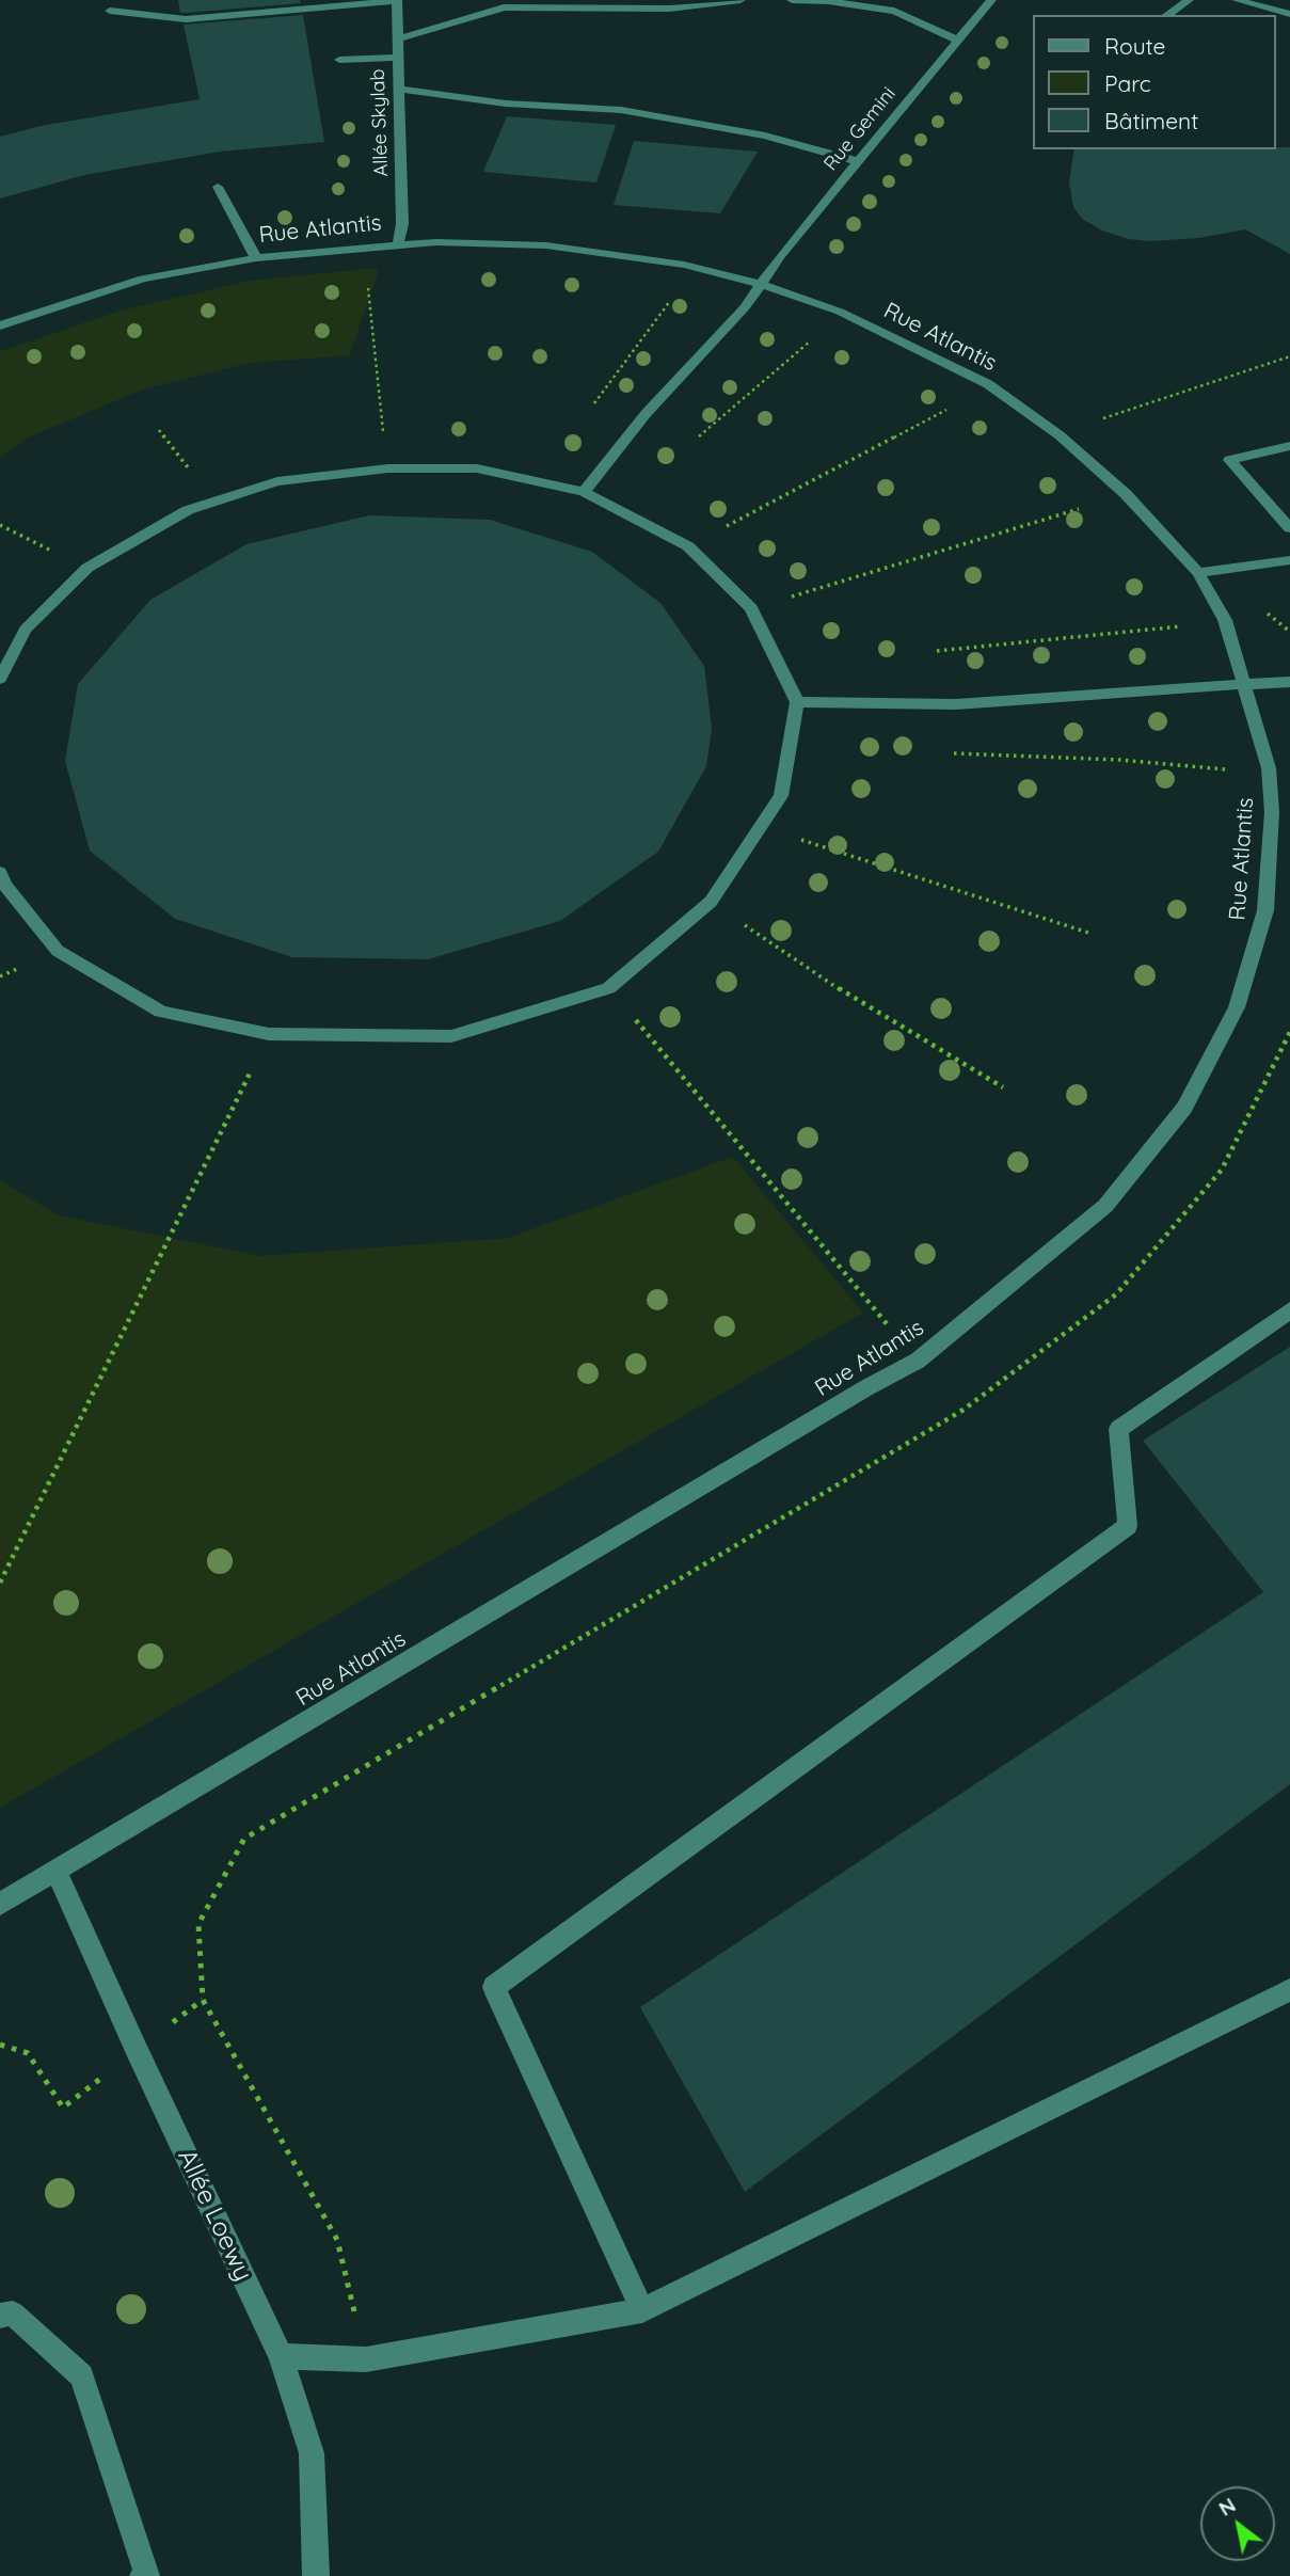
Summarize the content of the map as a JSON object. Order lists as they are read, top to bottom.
{
  "streets": {
    "street": [
      "Allée Skylab",
      "Rue Gemini",
      "Rue Atlantis",
      "Allée Loewy"
    ]
  },
  "crossings": [
    ["Allée Skylab", "Rue Atlantis"],
    ["Rue Gemini", "Rue Atlantis"],
    ["Rue Atlantis", "Allée Loewy"]
  ],
  "legend": ["Route", "Parc", "Bâtiment"],
  "north": "top left"
}
